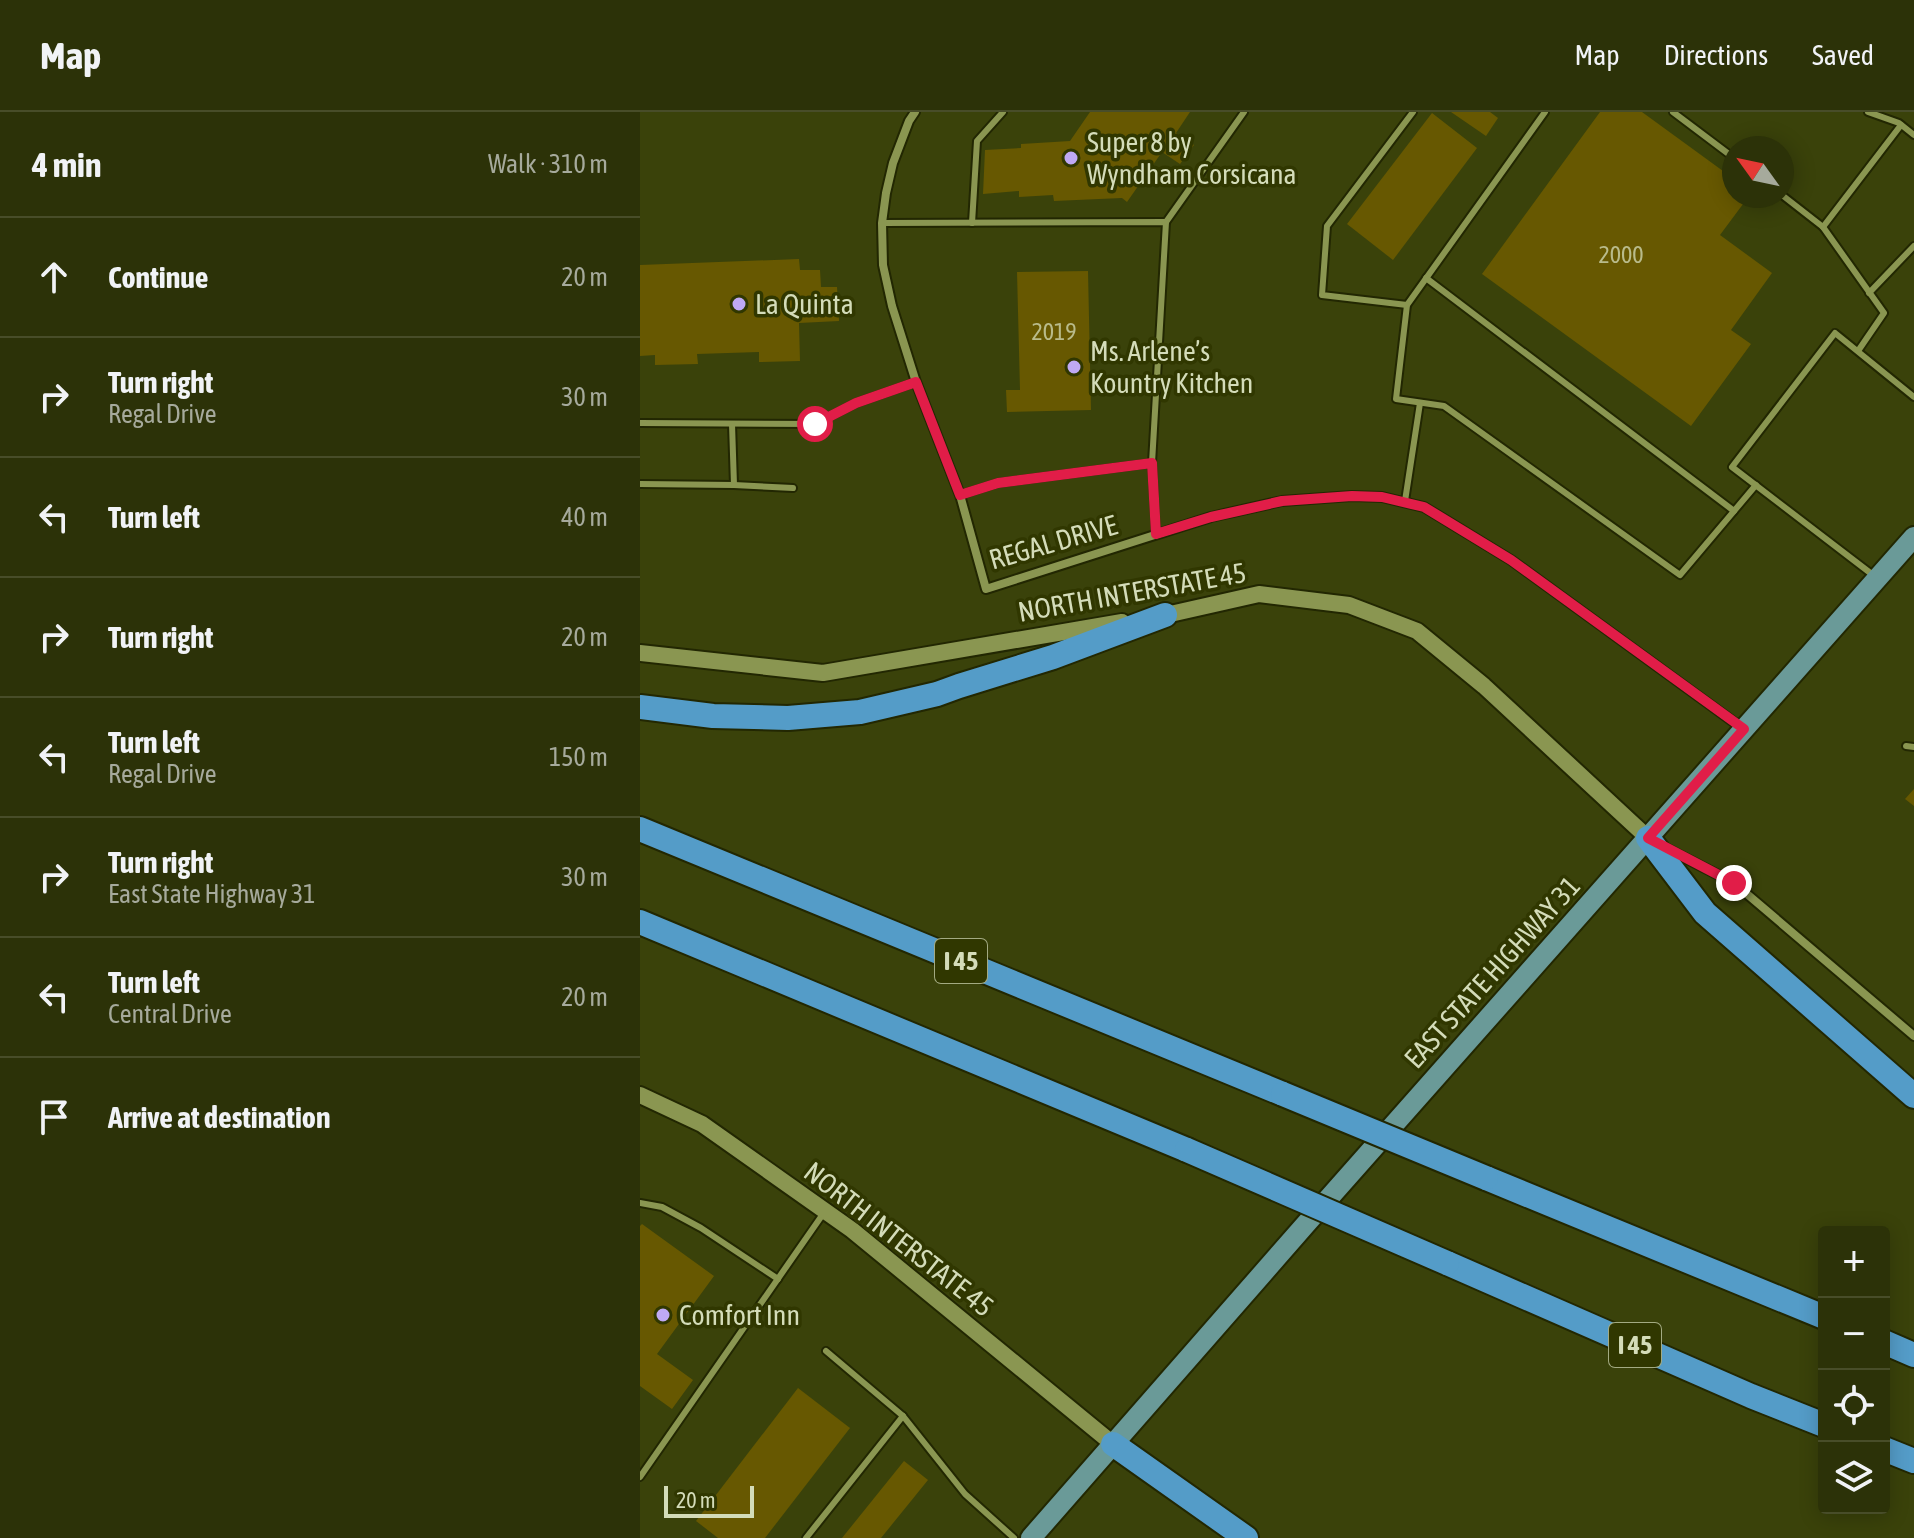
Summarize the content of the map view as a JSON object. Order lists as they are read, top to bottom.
{
  "streets": {
    "highway": ["I 45"],
    "main road": ["NORTH INTERSTATE 45", "EAST STATE HIGHWAY 31"],
    "street": ["REGAL DRIVE"]
  },
  "crossings": [
    ["REGAL DRIVE", "EAST STATE HIGHWAY 31"],
    ["NORTH INTERSTATE 45", "EAST STATE HIGHWAY 31"]
  ],
  "places": [
    "Super 8 by Wyndham Corsicana",
    "La Quinta",
    "Ms. Arlene’s Kountry Kitchen",
    "Comfort Inn"
  ],
  "house_numbers": ["2000", "2019"],
  "scale_bar": "20 m",
  "north": "top left",
  "page": {
    "header": "Map",
    "nav": ["Map", "Directions", "Saved"],
    "heading": ["4 min", "Walk · 310 m"],
    "list": [
      ["Continue", "20 m"],
      ["Turn right", "Regal Drive", "30 m"],
      ["Turn left", "40 m"],
      ["Turn right", "20 m"],
      ["Turn left", "Regal Drive", "150 m"],
      ["Turn right", "East State Highway 31", "30 m"],
      ["Turn left", "Central Drive", "20 m"],
      "Arrive at destination"
    ],
    "map_buttons": ["+", "−"],
    "scale": "20 m"
  }
}
